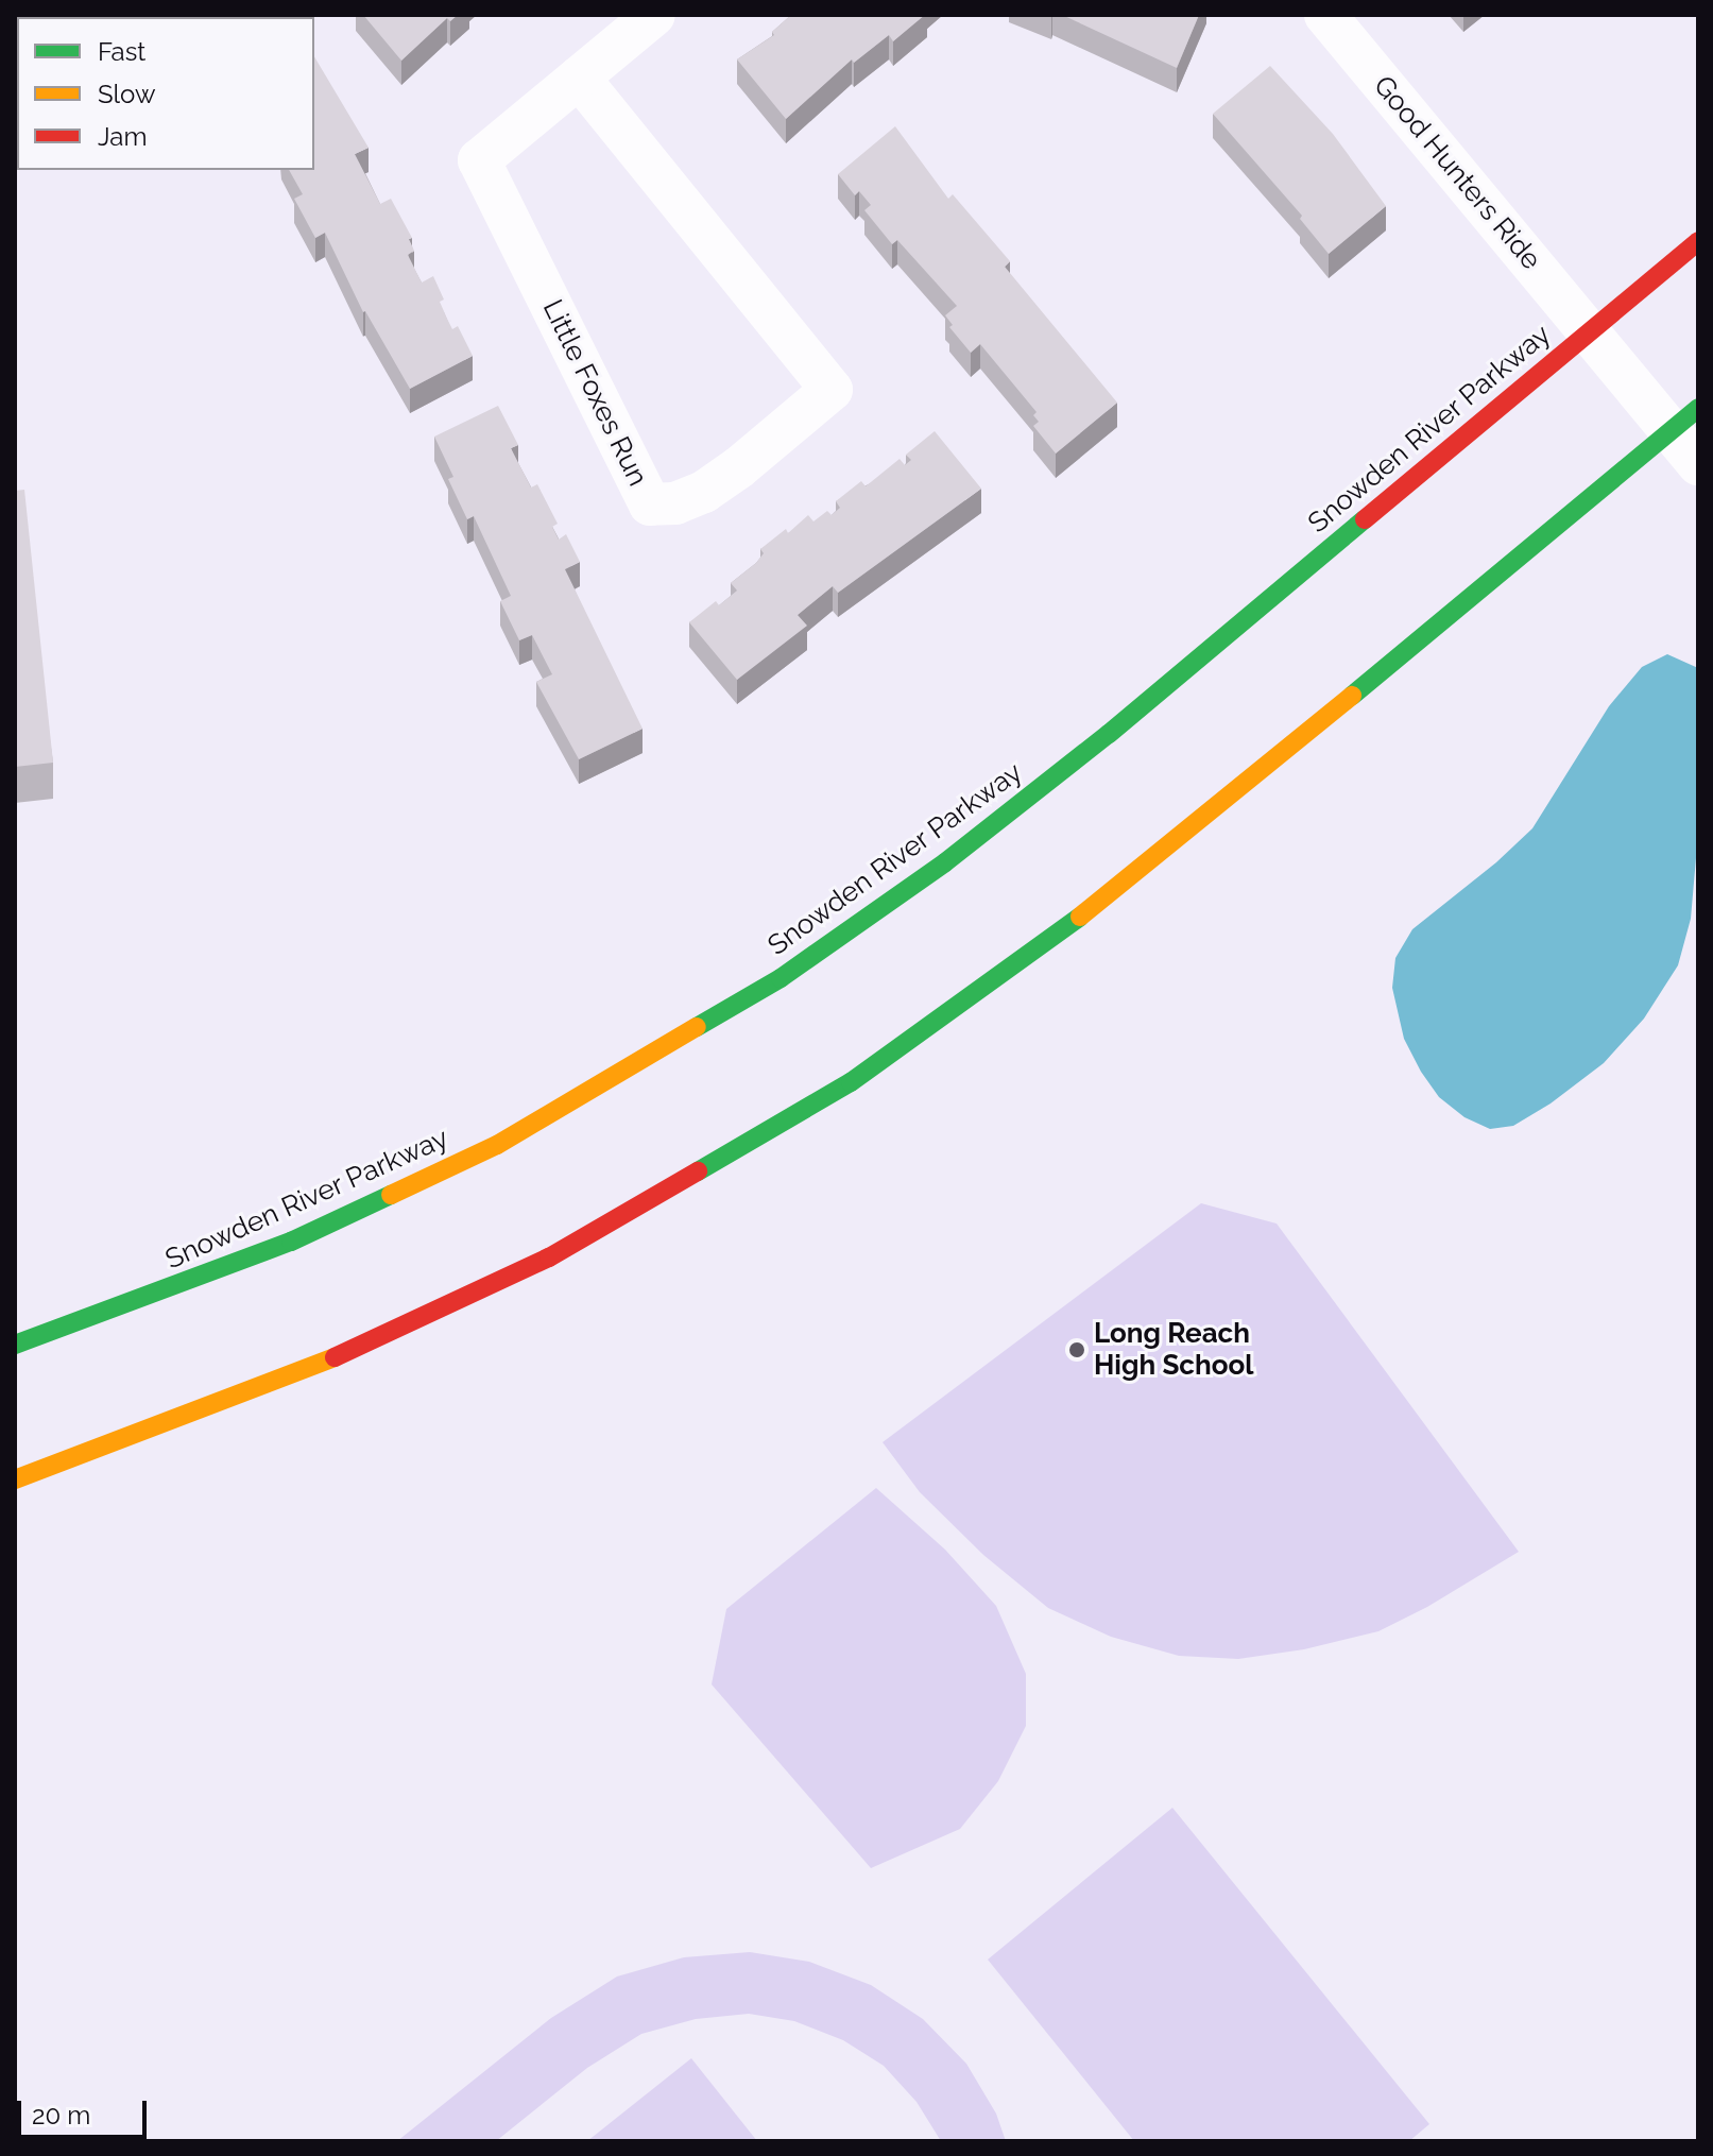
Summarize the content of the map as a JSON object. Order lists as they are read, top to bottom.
{
  "streets": {
    "main road": ["Snowden River Parkway"],
    "street": ["Good Hunters Ride", "Little Foxes Run"]
  },
  "crossings": [
    ["Good Hunters Ride", "Snowden River Parkway"]
  ],
  "places": ["Long Reach High School"],
  "legend": ["Fast", "Slow", "Jam"],
  "scale_bar": "20 m"
}
